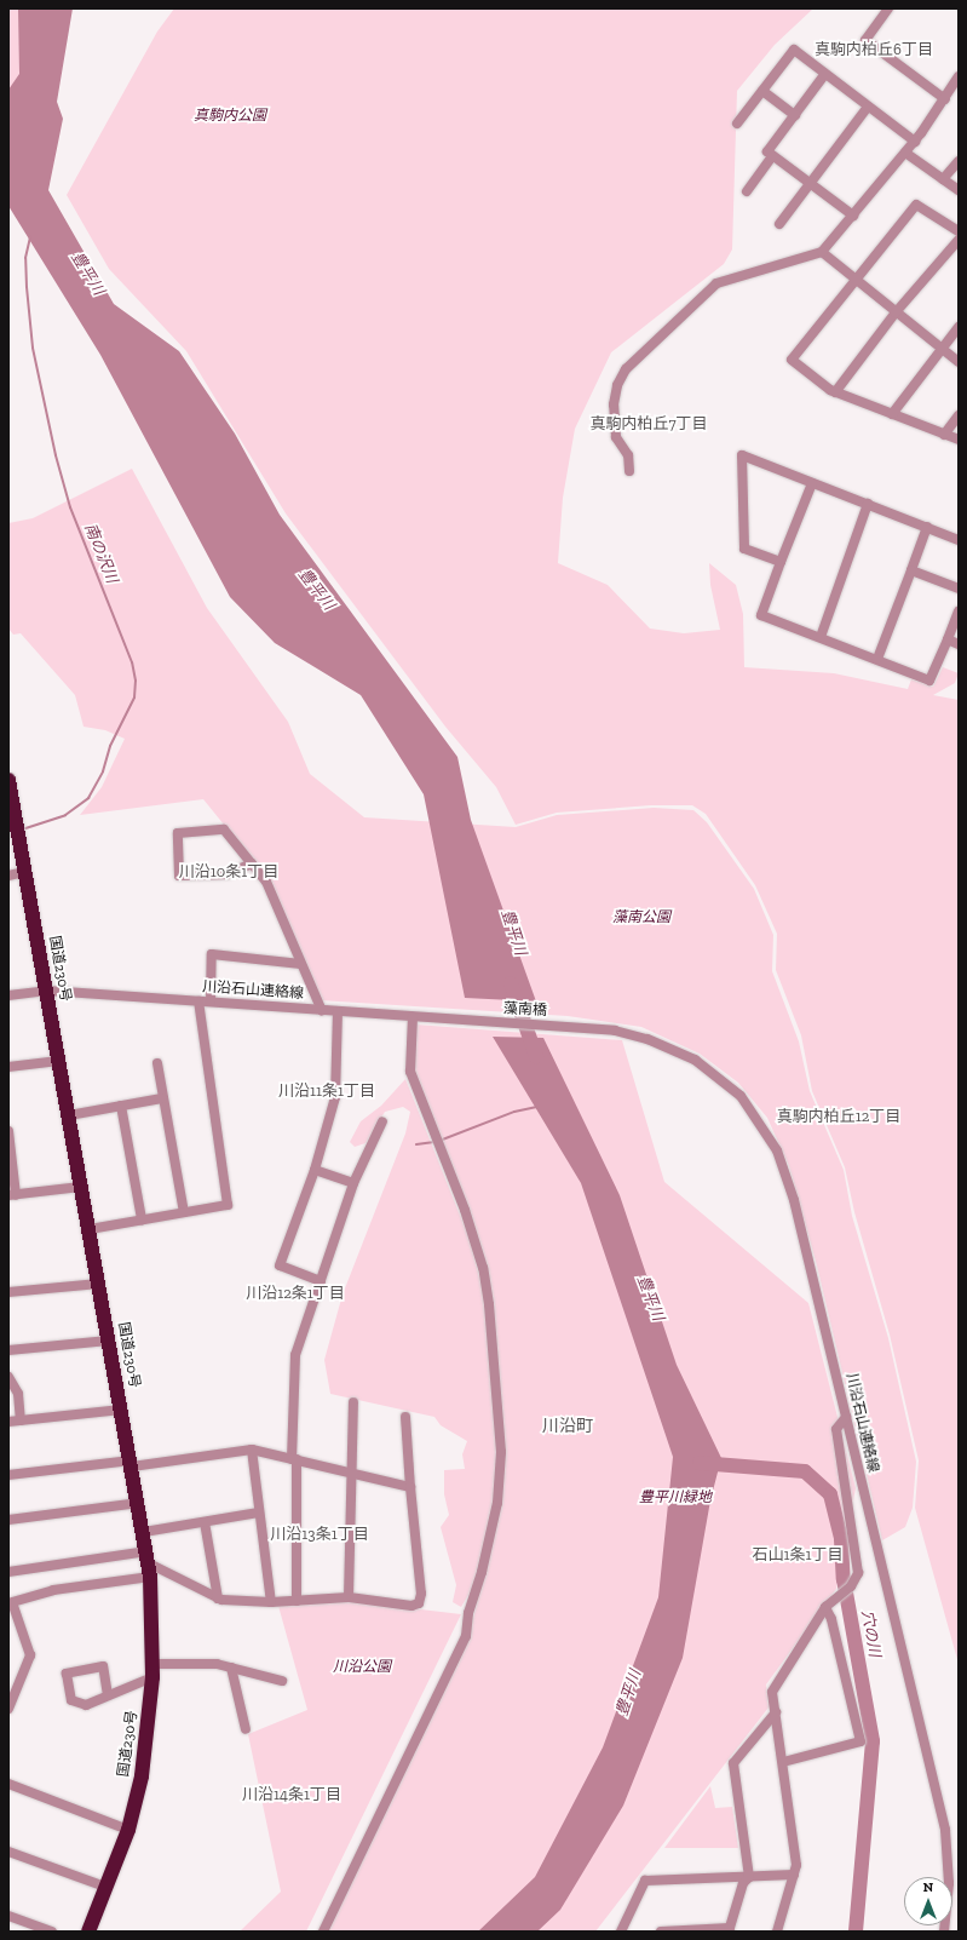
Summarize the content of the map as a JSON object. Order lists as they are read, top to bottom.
{
  "streets": {
    "highway": ["国道230号"],
    "street": ["川沿石山連絡線", "藻南橋"]
  },
  "crossings": [
    ["国道230号", "川沿石山連絡線"],
    ["川沿石山連絡線", "藻南橋"]
  ],
  "districts": [
    "真駒内柏丘6丁目",
    "真駒内柏丘7丁目",
    "川沿10条1丁目",
    "川沿11条1丁目",
    "真駒内柏丘12丁目",
    "川沿12条1丁目",
    "川沿町",
    "川沿13条1丁目",
    "石山1条1丁目",
    "川沿14条1丁目"
  ],
  "water": ["豊平川", "南の沢川", "穴の川"],
  "parks": [
    "真駒内公園",
    "藻南公園",
    "豊平川緑地",
    "川沿公園"
  ],
  "north": "top"
}
